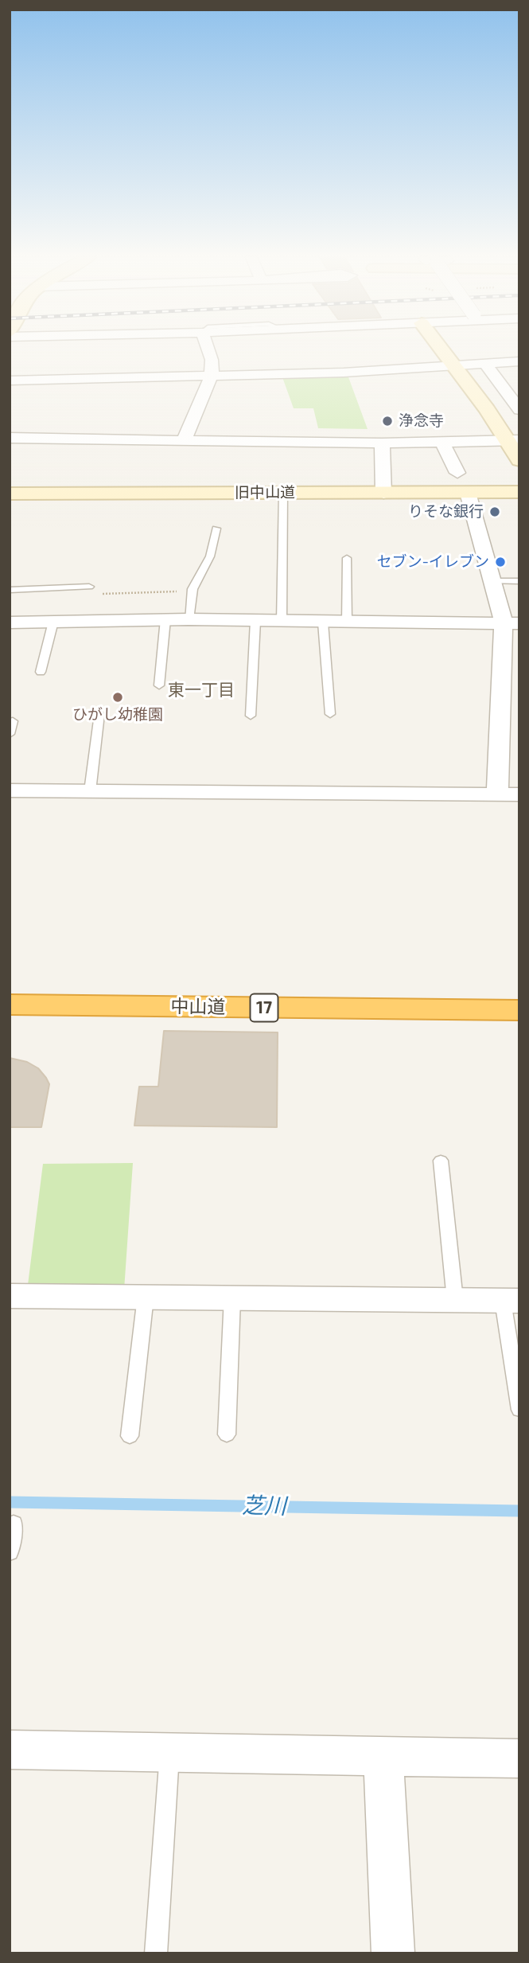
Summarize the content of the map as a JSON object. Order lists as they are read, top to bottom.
{
  "streets": {
    "highway": ["中山道", "17"],
    "main road": ["旧中山道"]
  },
  "districts": ["東一丁目"],
  "water": ["芝川"],
  "places": [
    "浄念寺",
    "りそな銀行",
    "セブン-イレブン",
    "ひがし幼稚園"
  ]
}
